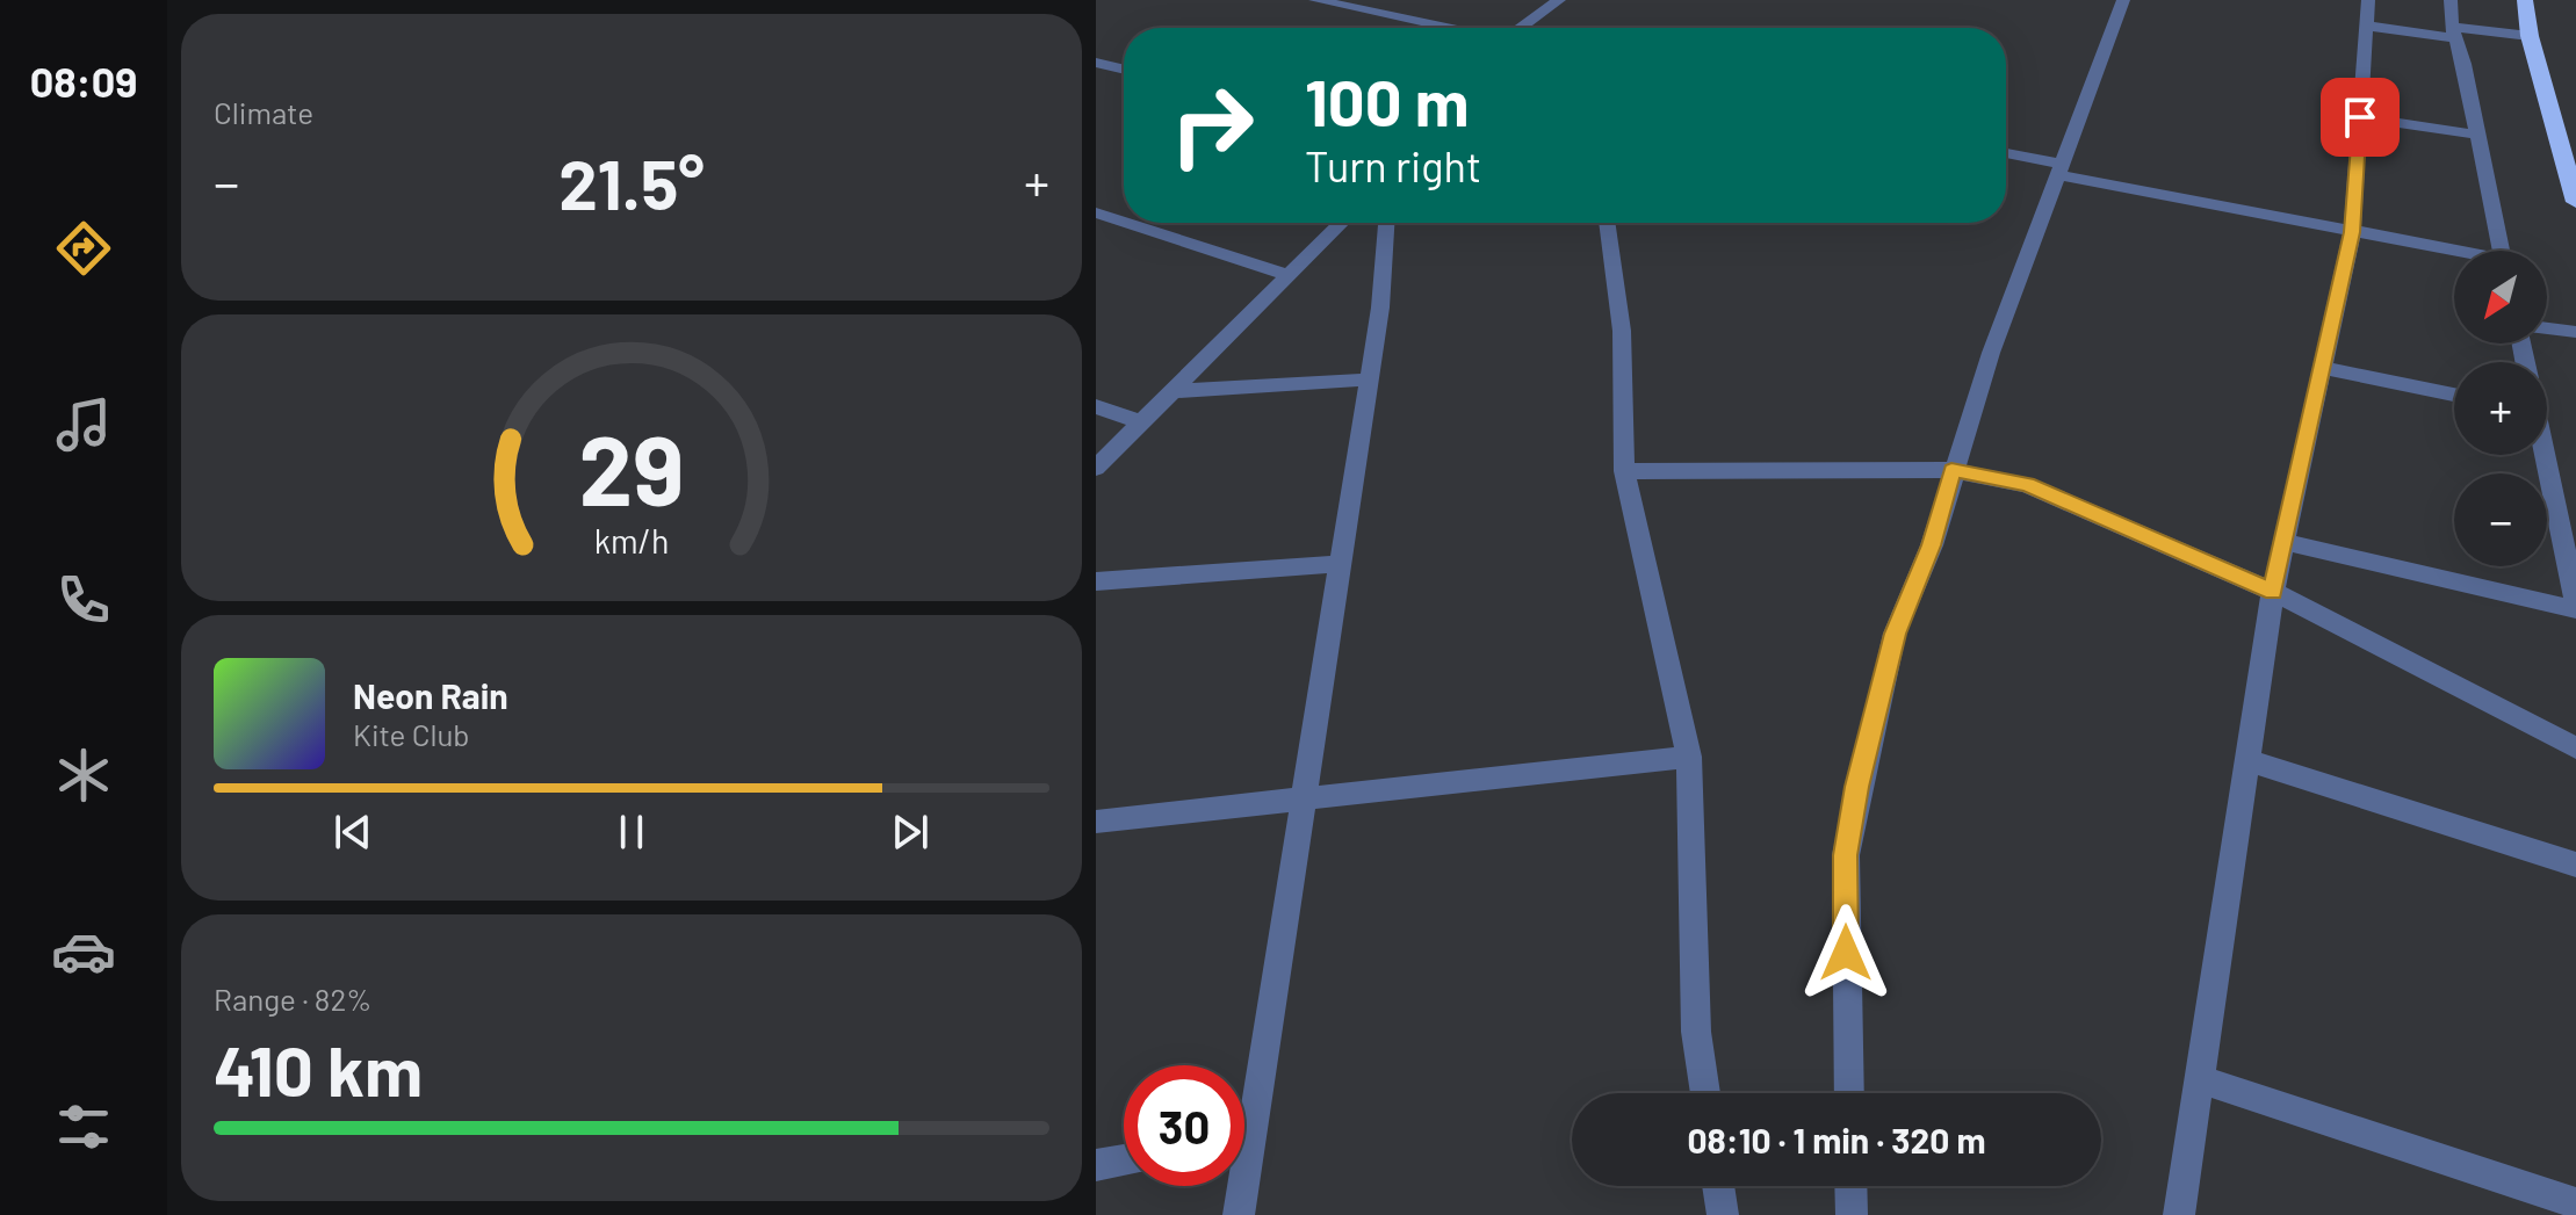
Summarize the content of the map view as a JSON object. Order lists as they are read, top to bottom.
{
  "north": "bottom left",
  "page": {
    "tabs": "08:09",
    "tile": [
      "Climate",
      ["Range · 82%", "410 km"]
    ],
    "turn": ["100 m", "Turn right"],
    "heat": ["−", "21.5°", "+"],
    "map_buttons": ["+", "−"],
    "song": ["Neon Rain", "Kite Club"],
    "limit": "30",
    "trip": "08:10 · 1 min · 320 m",
    "gauge": ["29", "km/h"]
  }
}
